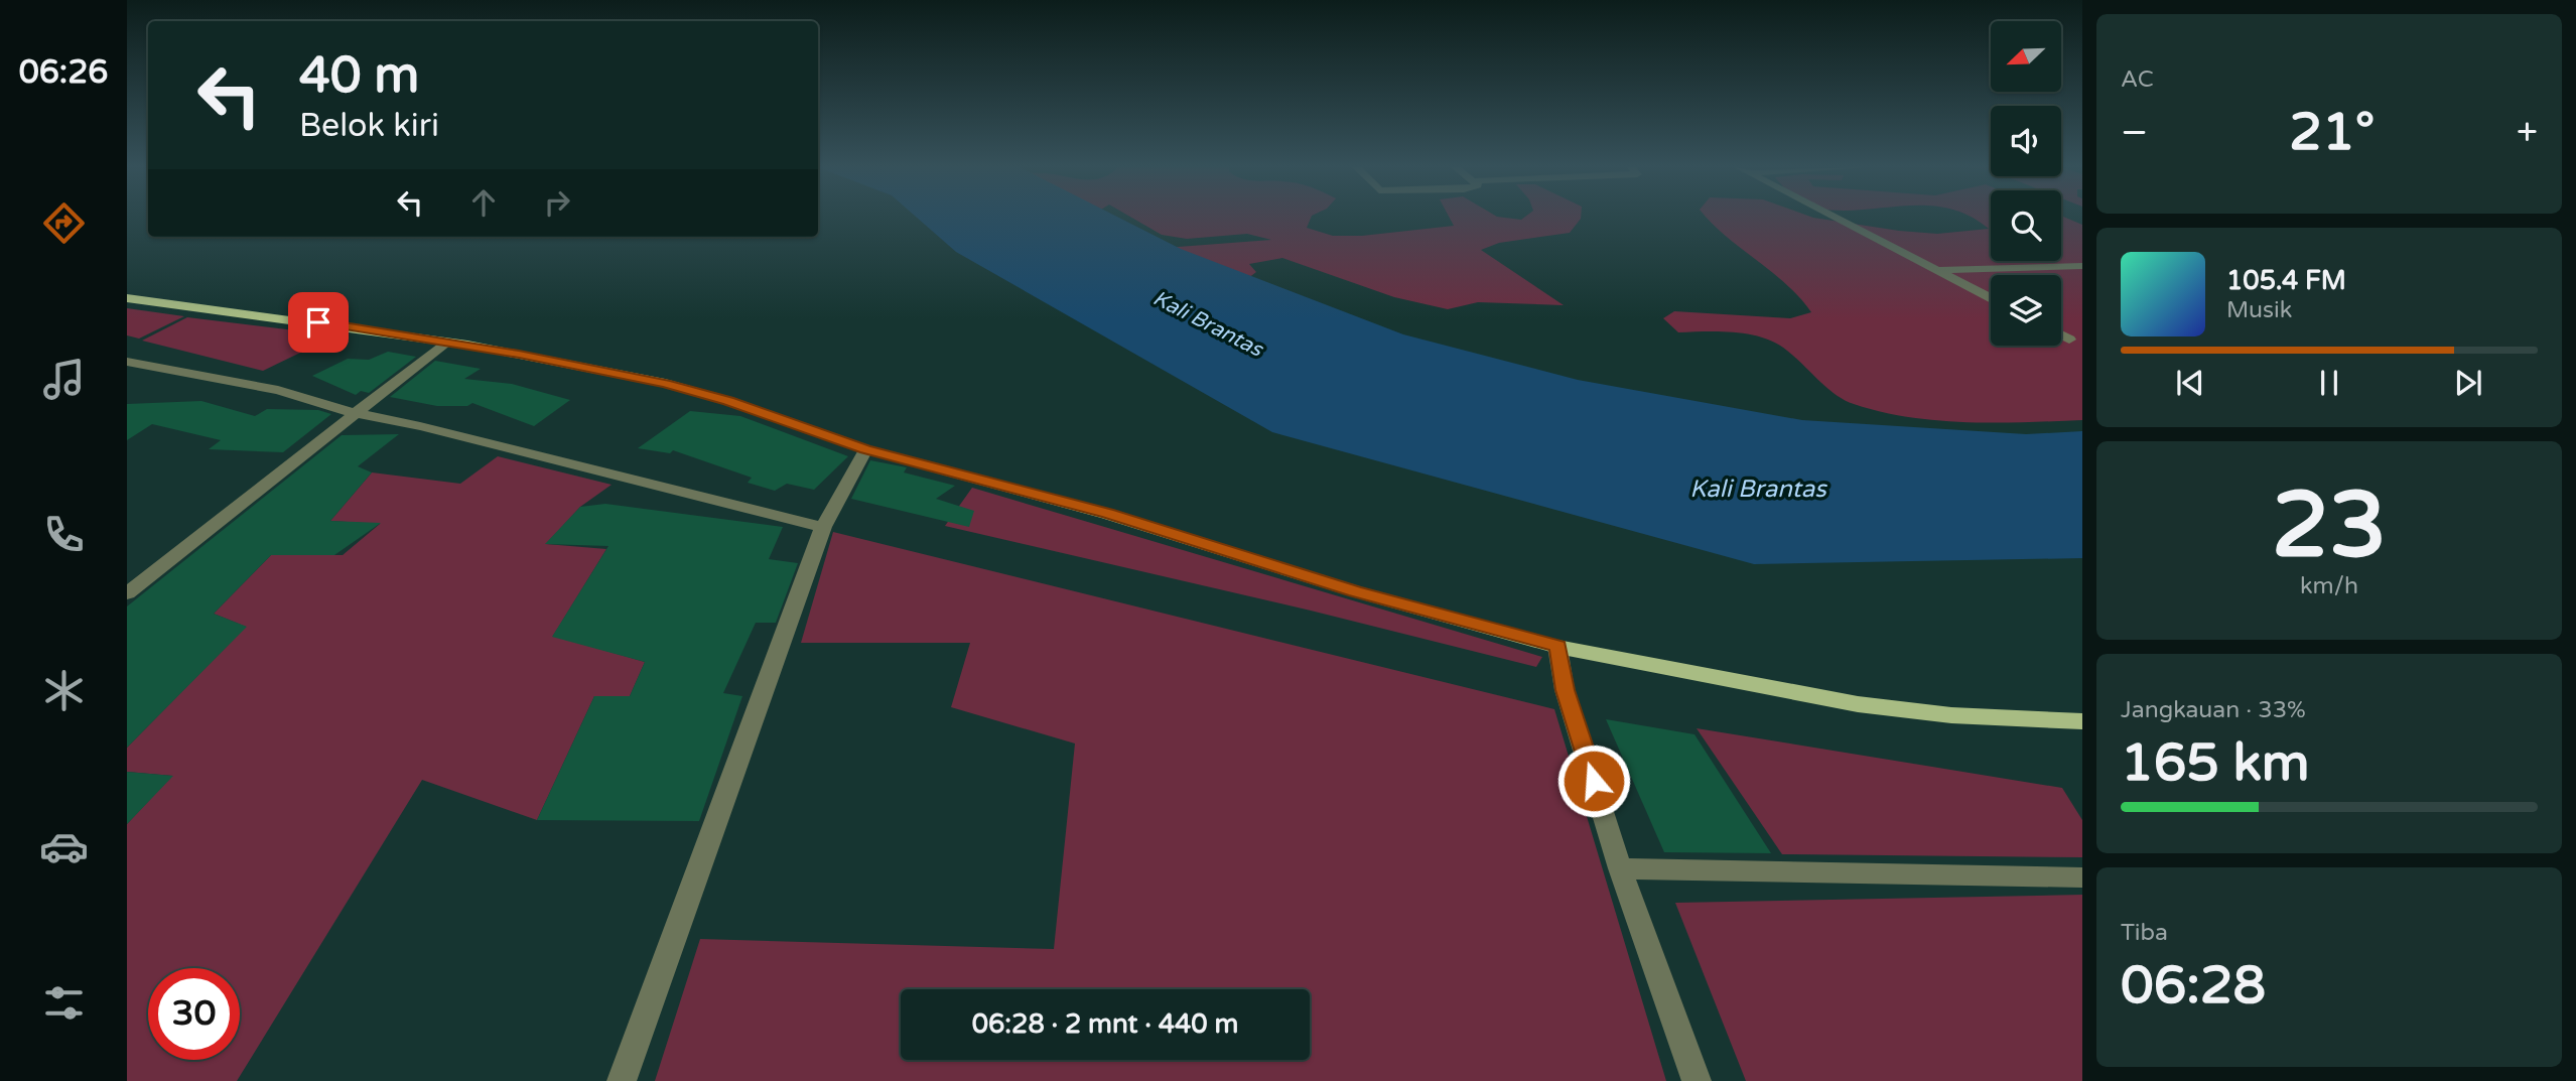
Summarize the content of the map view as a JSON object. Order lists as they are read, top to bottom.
{
  "water": ["Kali Brantas"],
  "north": "bottom left",
  "page": {
    "tabs": "06:26",
    "tile": [
      "AC",
      ["23", "km/h"],
      ["Jangkauan · 33%", "165 km"],
      ["Tiba", "06:28"]
    ],
    "turn": ["40 m", "Belok kiri"],
    "heat": ["−", "21°", "+"],
    "song": ["105.4 FM", "Musik"],
    "limit": "30",
    "trip": "06:28 · 2 mnt · 440 m"
  }
}
